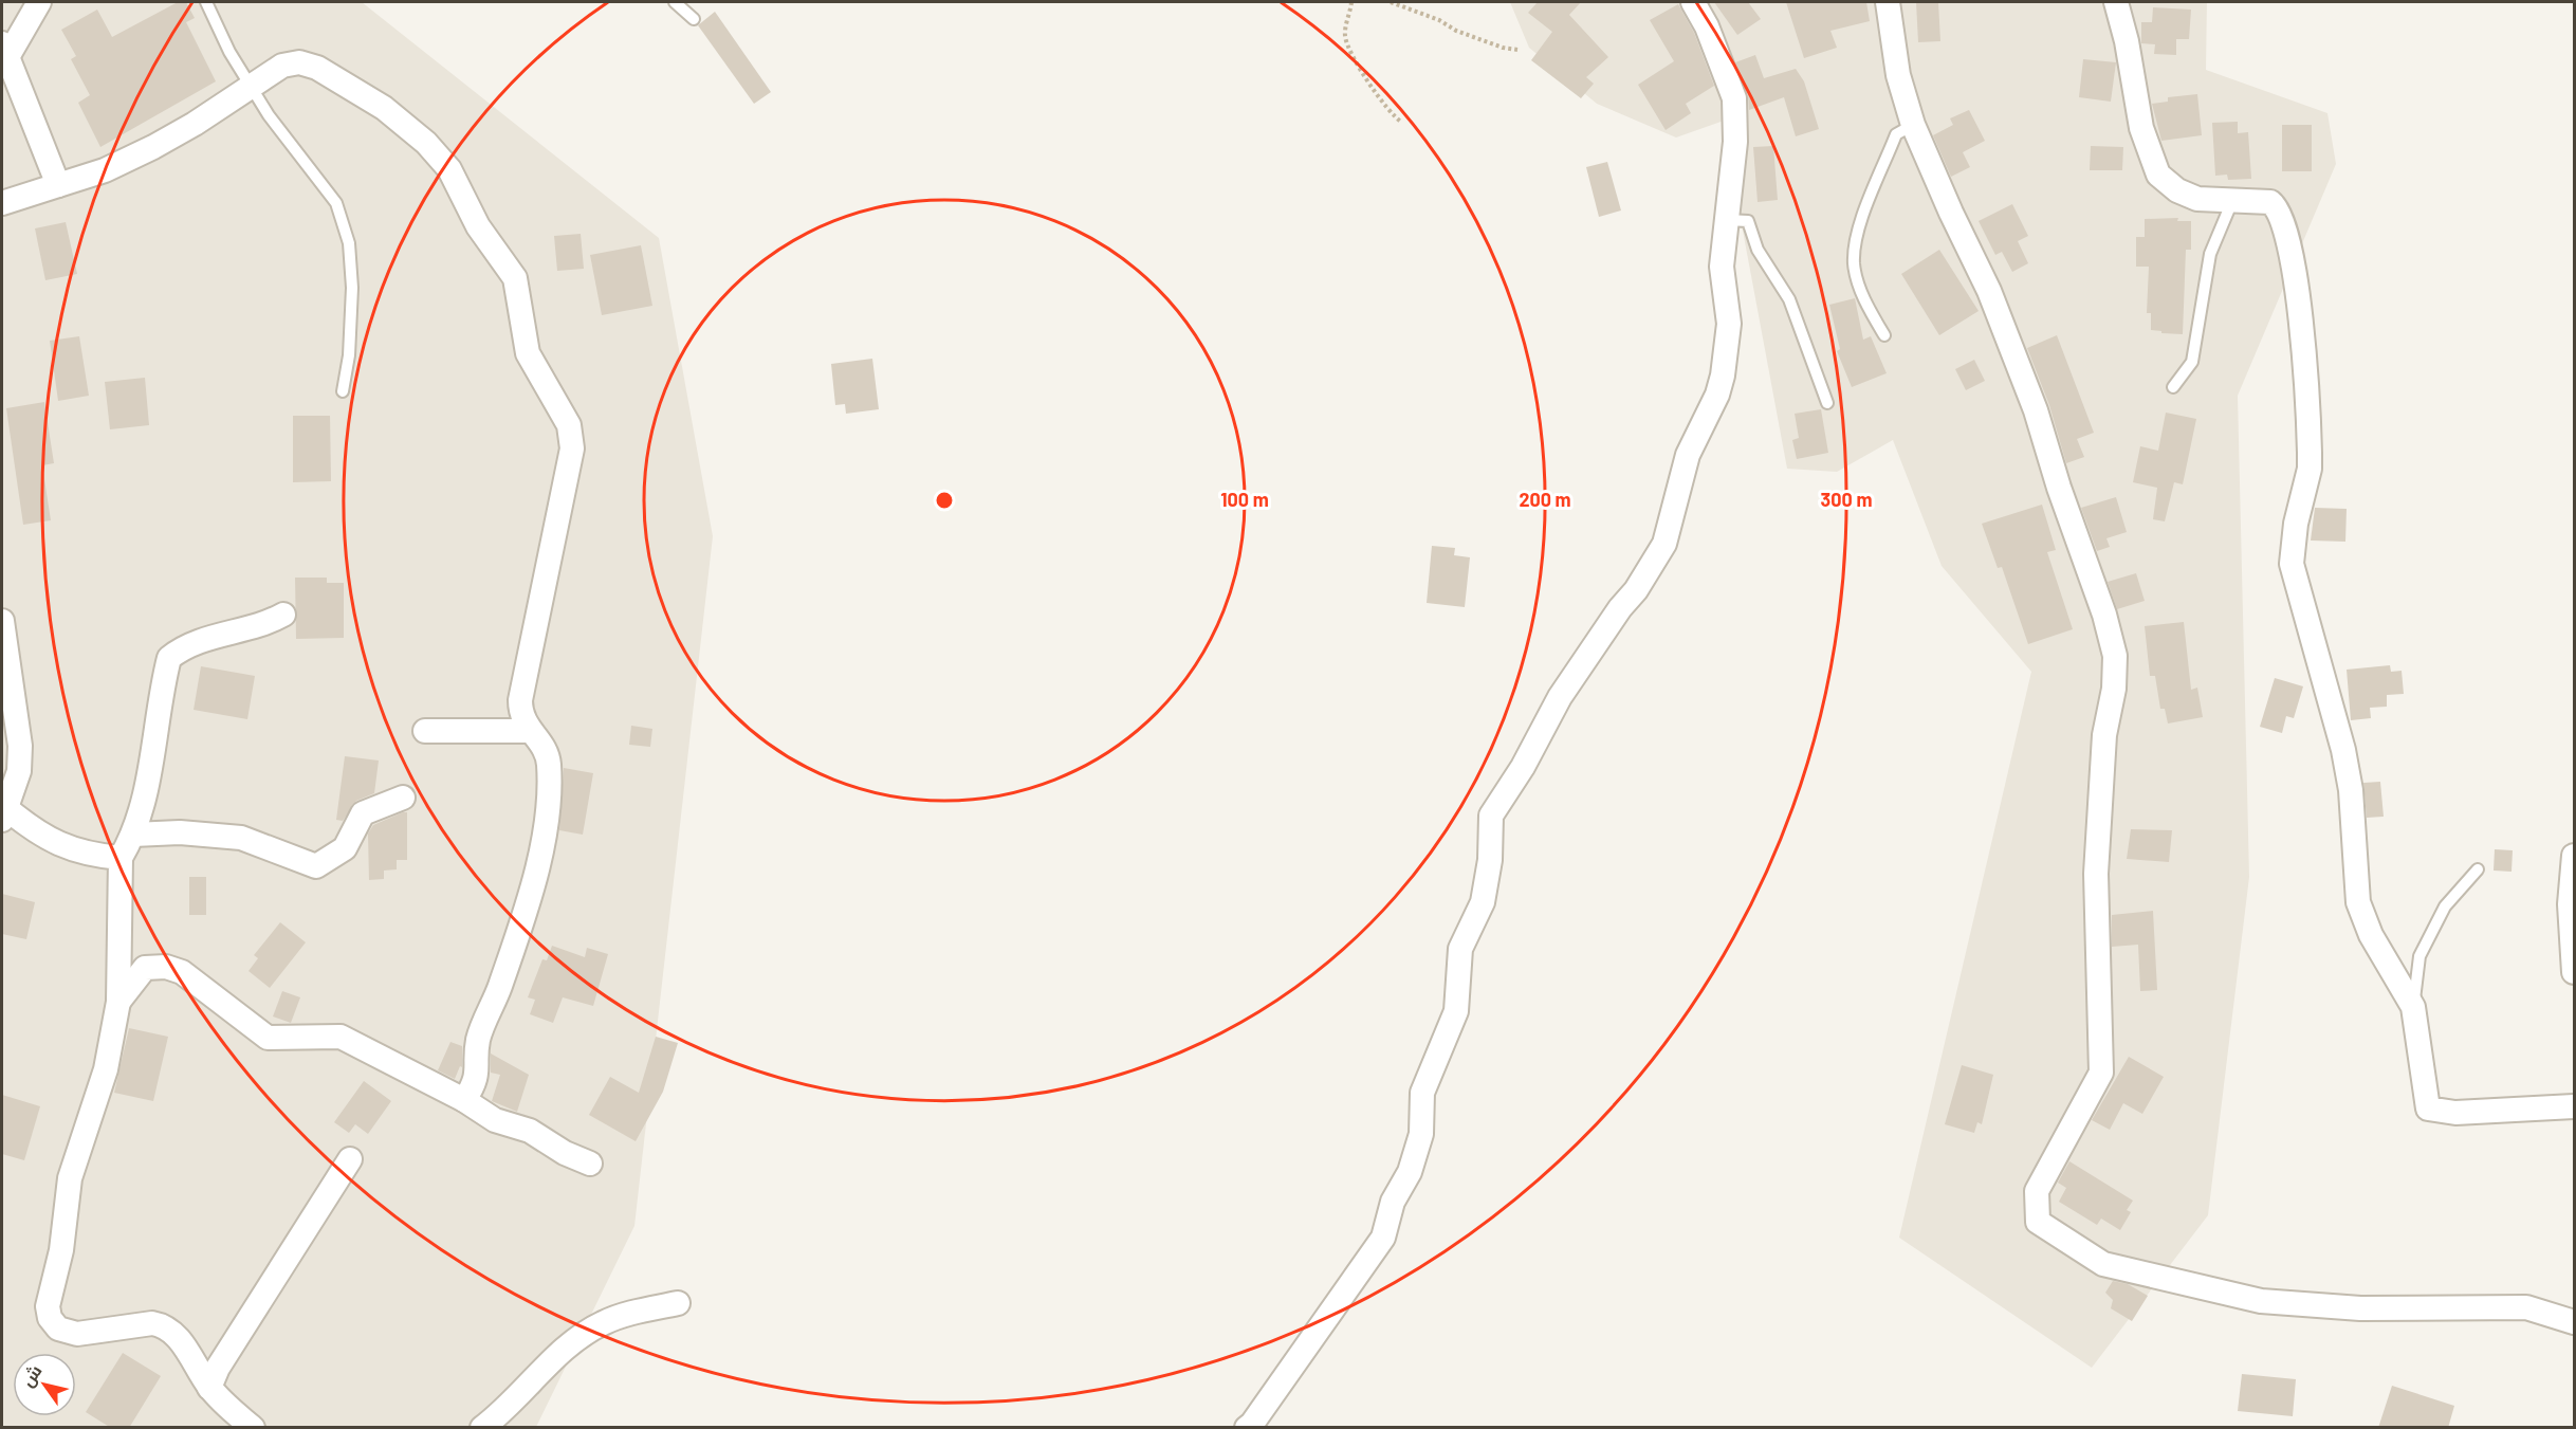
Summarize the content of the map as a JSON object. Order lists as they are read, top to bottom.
{
  "north": "top left",
  "rings": ["100 m", "200 m", "300 m"]
}
